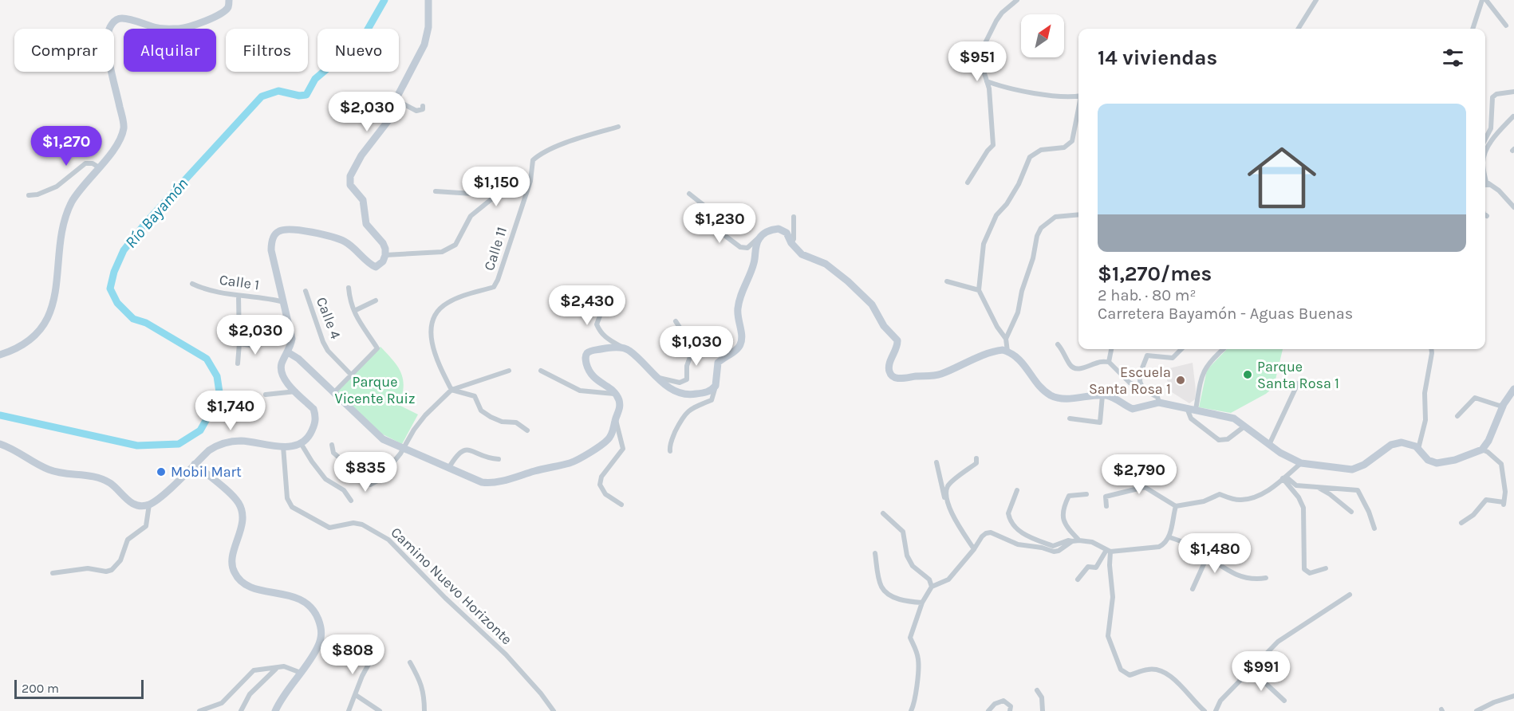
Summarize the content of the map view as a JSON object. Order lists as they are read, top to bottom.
{
  "streets": {
    "street": [
      "Calle 11",
      "Calle 1",
      "Calle 4",
      "Camino Nuevo Horizonte"
    ]
  },
  "water": ["Río Bayamón"],
  "parks": ["Parque Vicente Ruiz"],
  "places": ["Parque Santa Rosa 1", "Escuela Santa Rosa 1", "Mobil Mart"],
  "scale_bar": "200 m",
  "north": "top right",
  "page": {
    "chip": [
      "Comprar",
      "Alquilar",
      "Filtros",
      "Nuevo"
    ],
    "heading": "14 viviendas",
    "price": [
      "$951",
      "$2,030",
      "$1,270",
      "$1,150",
      "$1,230",
      "$2,430",
      "$2,030",
      "$1,030",
      "$1,740",
      "$835",
      "$2,790",
      "$1,480",
      "$808",
      "$991"
    ],
    "list": [
      {
        "name": "$1,270/mes",
        "note": "2 hab. · 80 m² · Carretera Bayamón - Aguas Buenas"
      }
    ],
    "scale": "200 m"
  }
}
